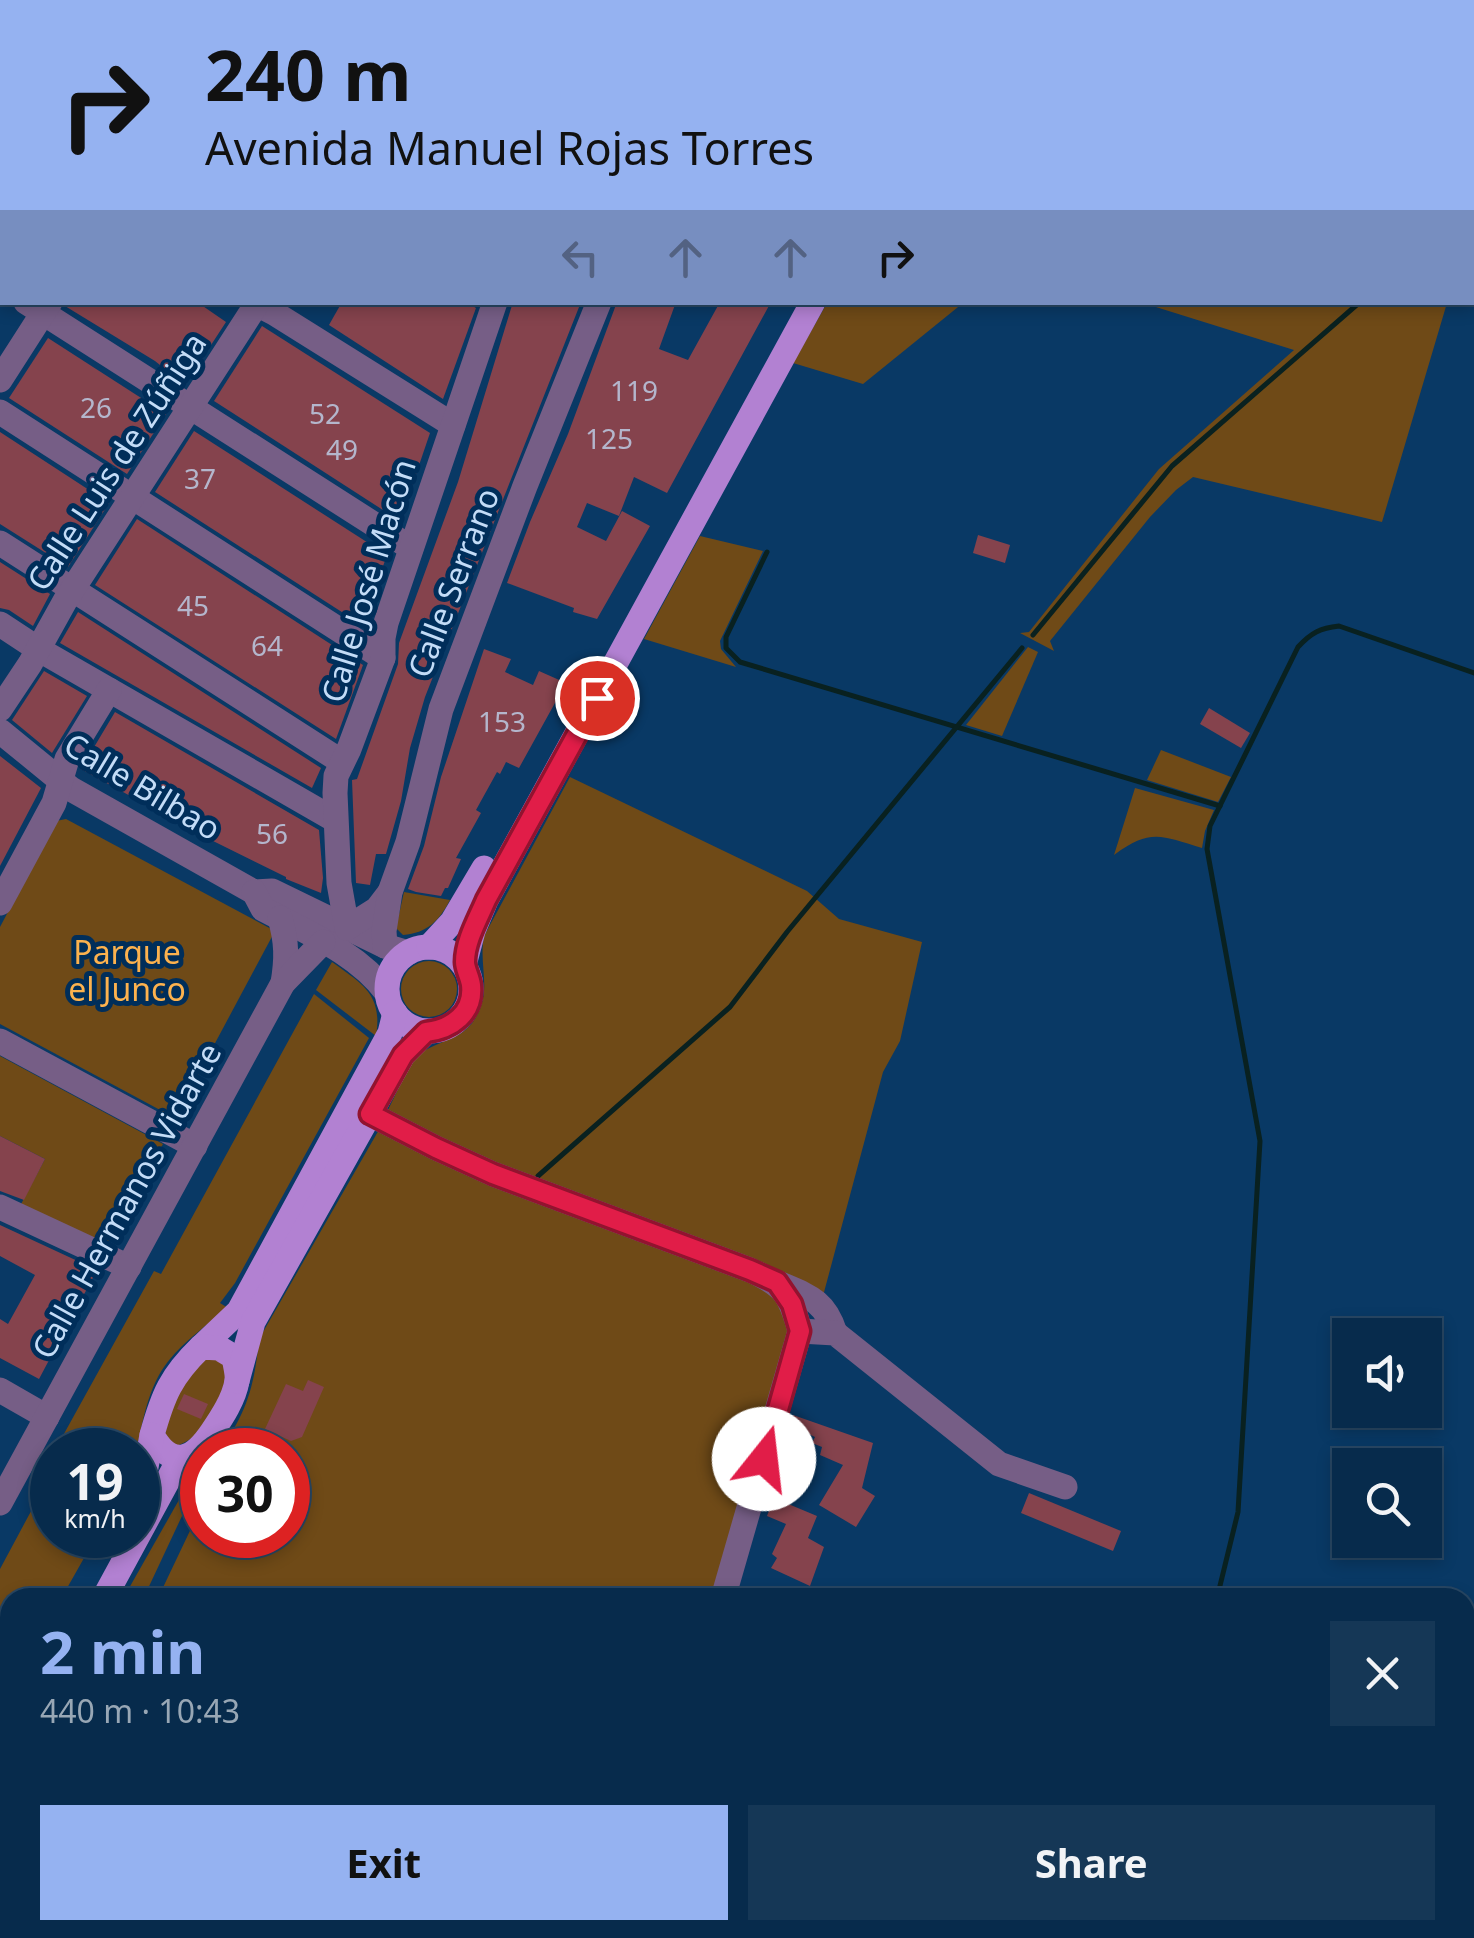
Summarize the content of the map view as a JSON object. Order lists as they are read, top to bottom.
{
  "streets": {
    "street": [
      "Calle Luis de Zúñiga",
      "Calle José Macón",
      "Calle Serrano",
      "Calle Bilbao",
      "Calle Hermanos Vidarte"
    ]
  },
  "crossings": [
    ["Calle José Macón", "Calle Serrano"],
    ["Calle José Macón", "Calle Bilbao"],
    ["Calle Serrano", "Calle Bilbao"],
    ["Calle Bilbao", "Calle Hermanos Vidarte"]
  ],
  "parks": ["Parque el Junco"],
  "house_numbers": [
    "119",
    "26",
    "52",
    "125",
    "49",
    "37",
    "45",
    "64",
    "153",
    "56"
  ],
  "page": {
    "turn": ["240 m", "Avenida Manuel Rojas Torres"],
    "speed": "19 km/h",
    "limit": "30",
    "heading": ["2 min", "440 m · 10:43"],
    "buttons": ["Exit", "Share"]
  }
}
